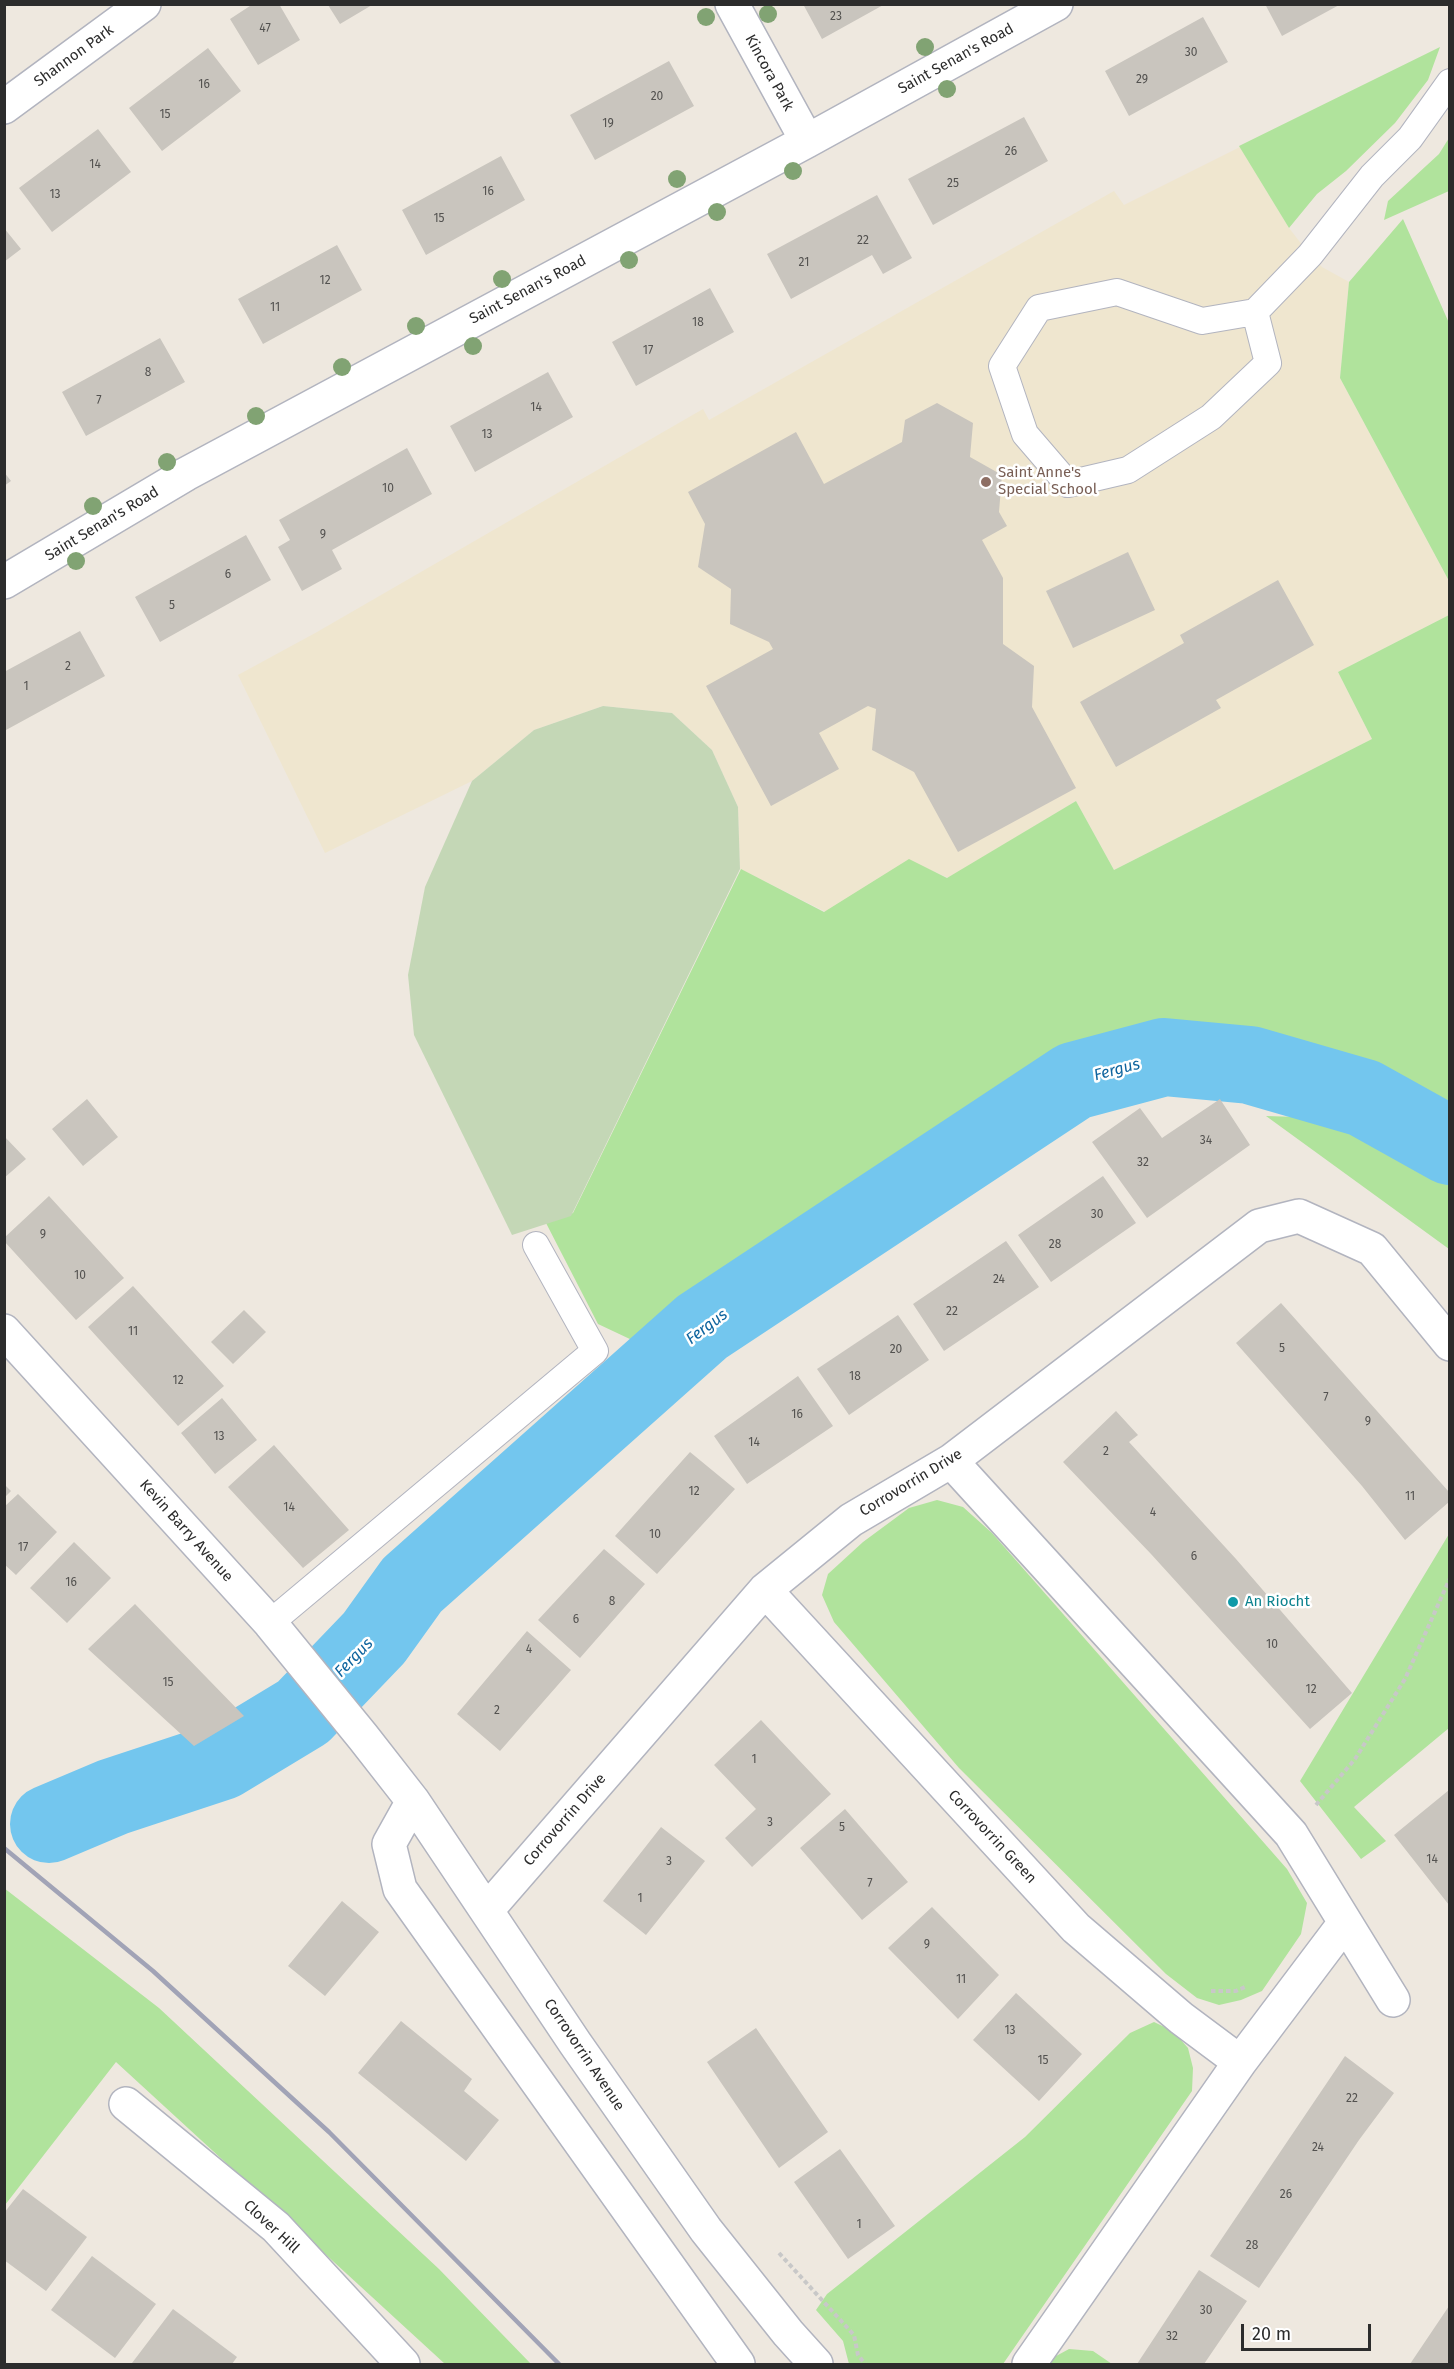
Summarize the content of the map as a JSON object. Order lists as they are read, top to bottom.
{
  "streets": {
    "street": [
      "Shannon Park",
      "Saint Senan's Road",
      "Kincora Park",
      "Corrovorrin Drive",
      "Kevin Barry Avenue",
      "Corrovorrin Green",
      "Corrovorrin Avenue",
      "Clover Hill"
    ]
  },
  "crossings": [
    ["Saint Senan's Road", "Kincora Park"],
    ["Corrovorrin Drive", "Corrovorrin Green"],
    ["Corrovorrin Drive", "Corrovorrin Avenue"],
    ["Kevin Barry Avenue", "Corrovorrin Avenue"]
  ],
  "water": ["Fergus"],
  "places": ["Saint Anne's Special School", "An Riocht"],
  "house_numbers": [
    "23",
    "47",
    "30",
    "29",
    "16",
    "20",
    "15",
    "19",
    "26",
    "14",
    "25",
    "16",
    "13",
    "15",
    "22",
    "21",
    "12",
    "11",
    "18",
    "17",
    "8",
    "7",
    "14",
    "13",
    "10",
    "9",
    "6",
    "5",
    "2",
    "1",
    "34",
    "32",
    "30",
    "9",
    "28",
    "10",
    "24",
    "22",
    "11",
    "5",
    "20",
    "18",
    "12",
    "7",
    "16",
    "9",
    "13",
    "14",
    "2",
    "12",
    "11",
    "14",
    "4",
    "10",
    "17",
    "6",
    "16",
    "8",
    "6",
    "10",
    "4",
    "15",
    "12",
    "2",
    "1",
    "3",
    "5",
    "14",
    "3",
    "7",
    "1",
    "9",
    "11",
    "13",
    "15",
    "22",
    "24",
    "26",
    "1",
    "28",
    "30",
    "32"
  ],
  "scale_bar": "20 m"
}
